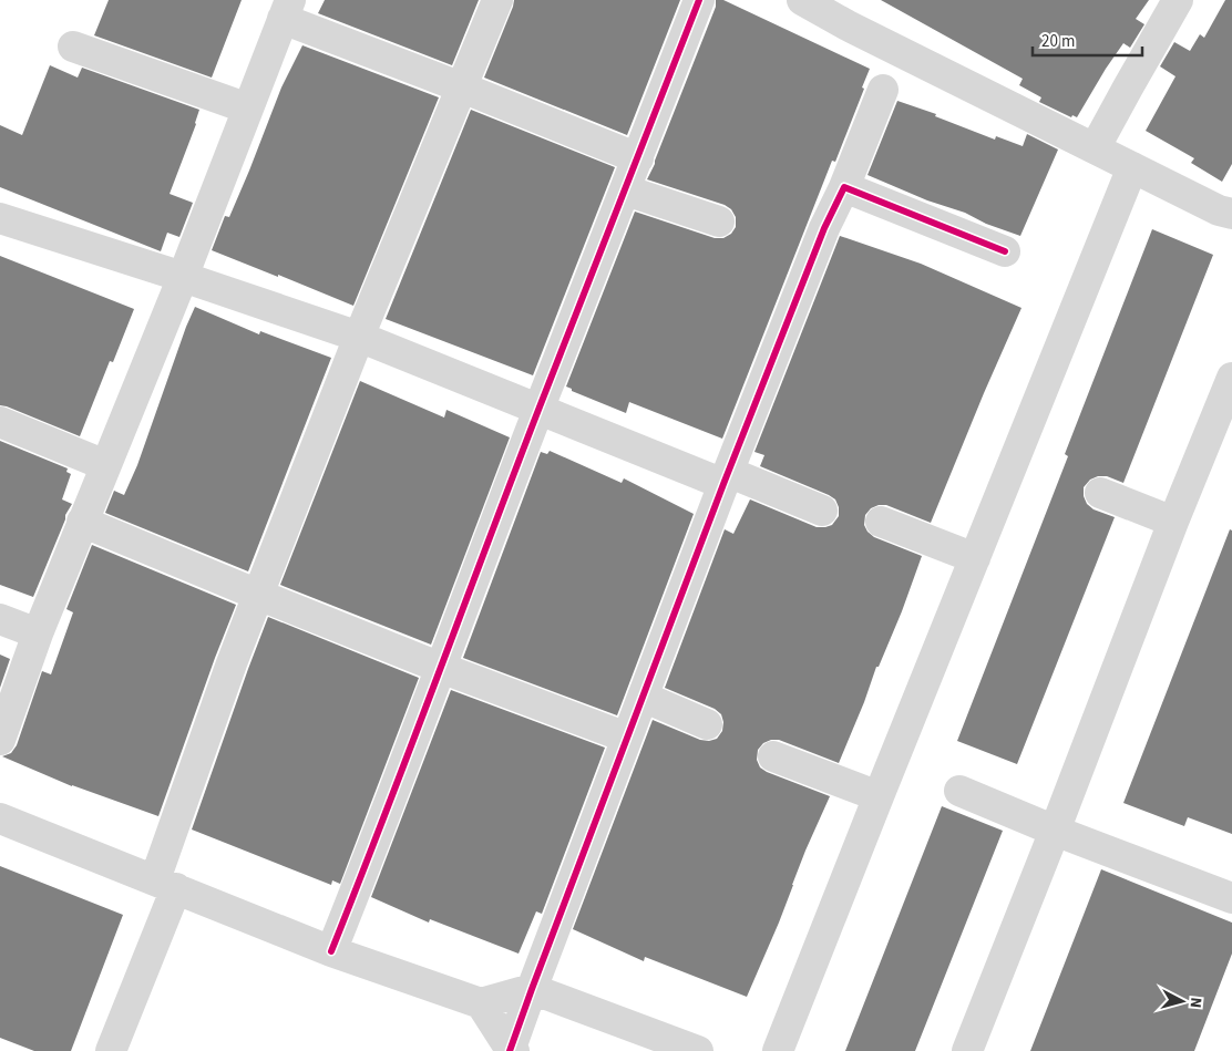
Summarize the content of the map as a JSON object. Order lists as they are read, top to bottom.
{
  "scale_bar": "20 m",
  "north": "right"
}
